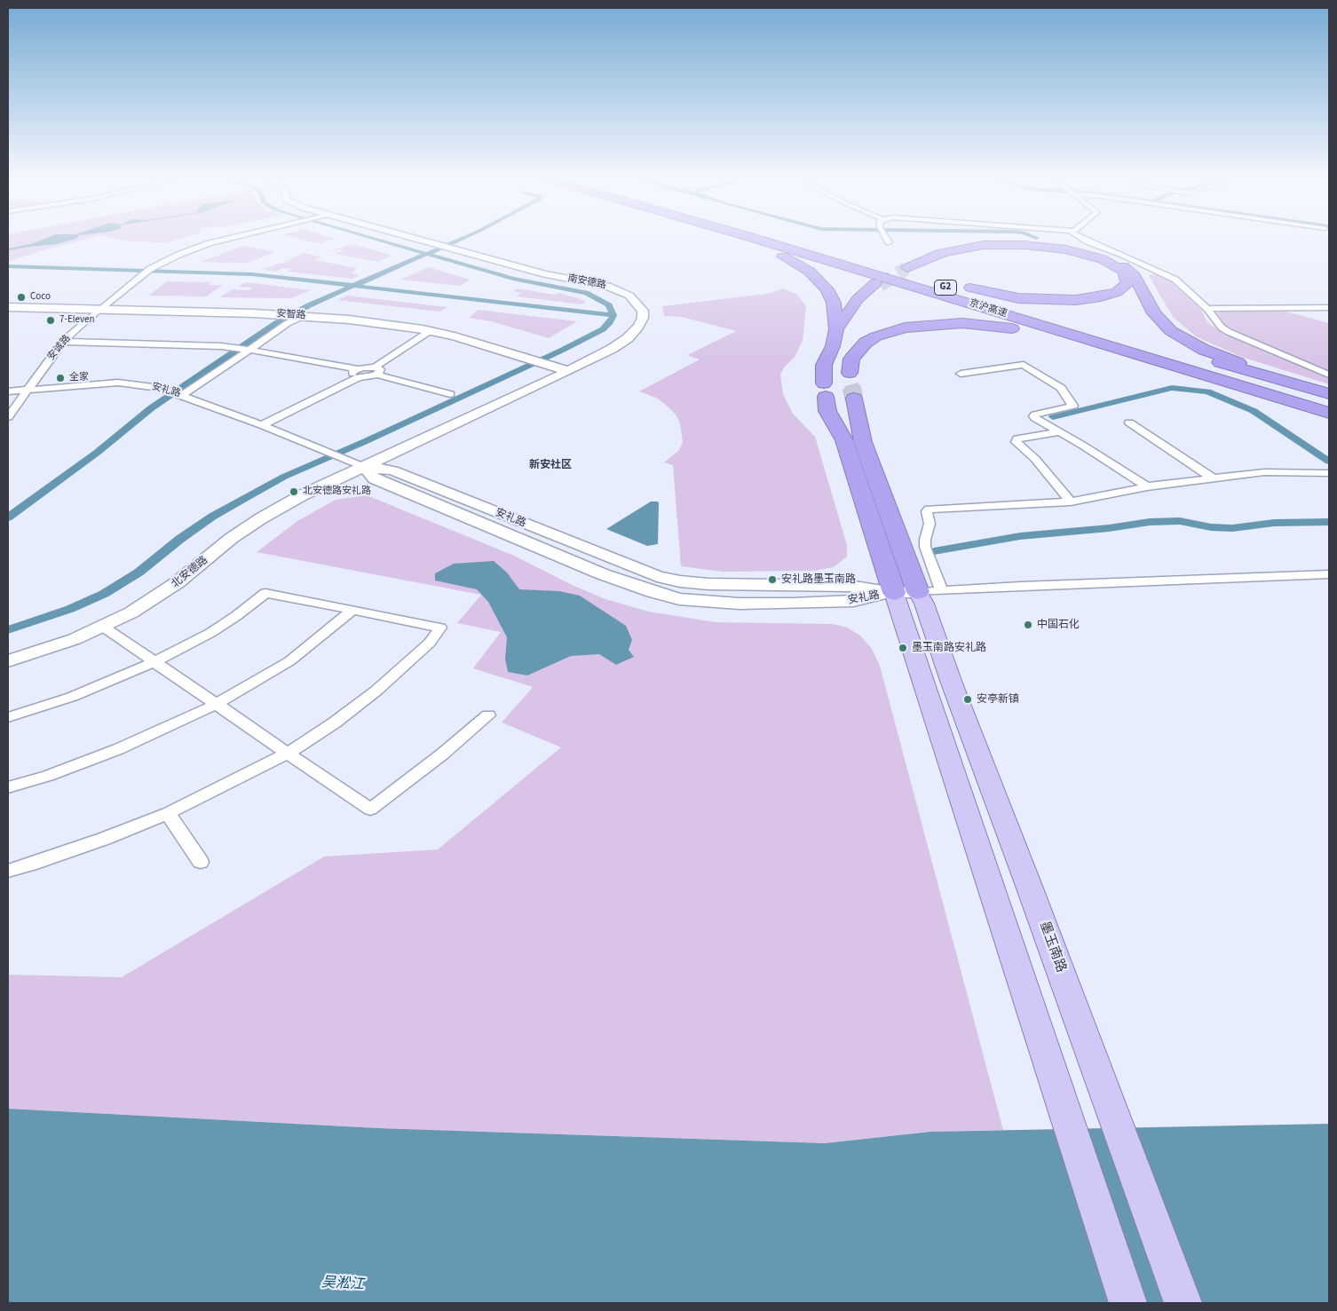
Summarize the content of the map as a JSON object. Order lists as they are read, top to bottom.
{
  "streets": {
    "highway": ["G2", "京沪高速"],
    "main road": ["墨玉南路"],
    "street": [
      "南安德路",
      "安智路",
      "安诚路",
      "安礼路",
      "北安德路"
    ]
  },
  "crossings": [
    ["南安德路", "安智路"],
    ["南安德路", "安礼路"],
    ["南安德路", "北安德路"],
    ["安智路", "安诚路"],
    ["安诚路", "安礼路"],
    ["安礼路", "北安德路"],
    ["安礼路", "墨玉南路"]
  ],
  "districts": ["新安社区"],
  "water": ["吴淞江"],
  "places": [
    "Coco",
    "7-Eleven",
    "全家",
    "北安德路安礼路",
    "安礼路墨玉南路",
    "中国石化",
    "墨玉南路安礼路",
    "安亭新镇"
  ]
}
